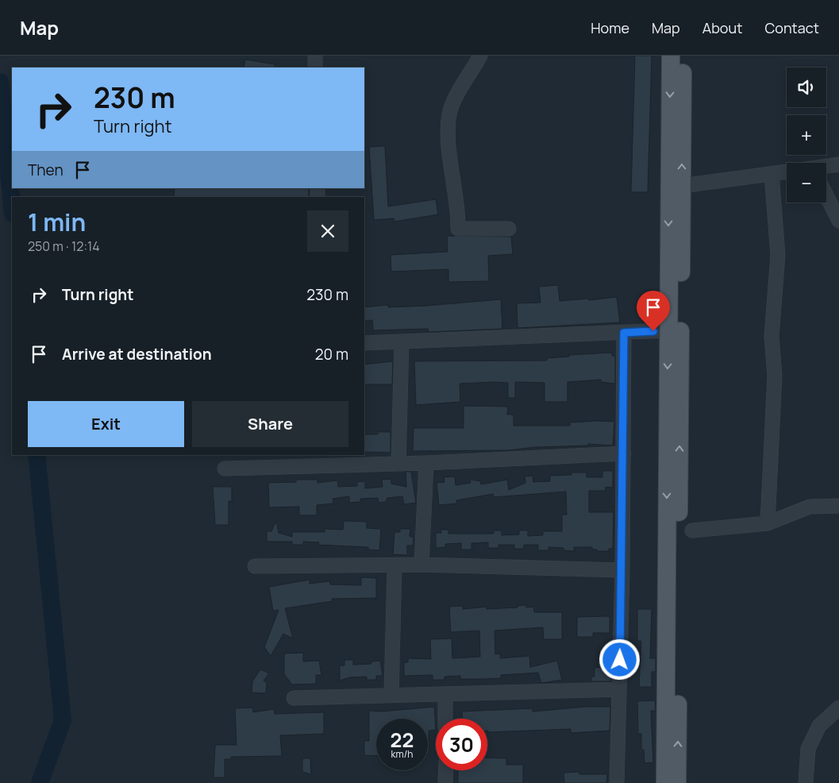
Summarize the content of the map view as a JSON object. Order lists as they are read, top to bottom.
{
  "page": {
    "header": "Map",
    "nav": [
      "Home",
      "Map",
      "About",
      "Contact"
    ],
    "map_buttons": ["+", "−"],
    "turn": ["230 m", "Turn right"],
    "then": "Then",
    "heading": ["1 min", "250 m · 12:14"],
    "list": [
      {
        "name": "Turn right",
        "value": "230 m"
      },
      {
        "name": "Arrive at destination",
        "value": "20 m"
      }
    ],
    "buttons": ["Exit", "Share"],
    "speed": "22 km/h",
    "limit": "30"
  }
}
